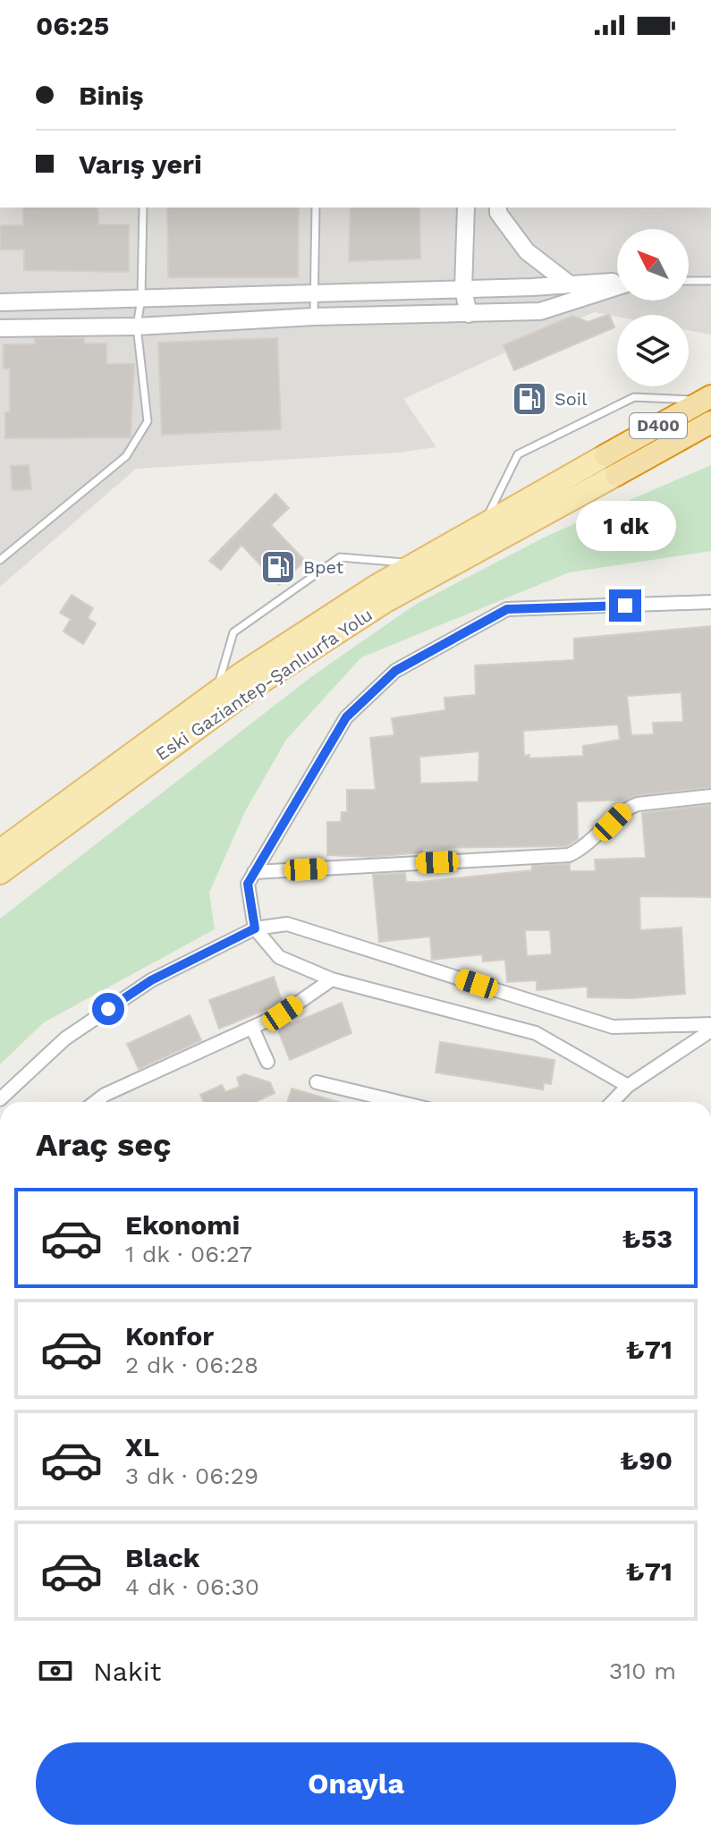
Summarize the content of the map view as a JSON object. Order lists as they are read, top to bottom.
{
  "streets": {
    "highway": ["D400"],
    "main road": ["Eski Gaziantep-Şanlıurfa Yolu"]
  },
  "crossings": [
    ["D400", "Eski Gaziantep-Şanlıurfa Yolu"]
  ],
  "places": {
    "fuel station": ["Soil", "Bpet"]
  },
  "north": "top left",
  "page": {
    "status": "06:25",
    "banner": ["Biniş", "Varış yeri"],
    "bubble": "1 dk",
    "heading": "Araç seç",
    "list": [
      {
        "name": "Ekonomi",
        "note": "1 dk · 06:27",
        "value": "₺53"
      },
      {
        "name": "Konfor",
        "note": "2 dk · 06:28",
        "value": "₺71"
      },
      {
        "name": "XL",
        "note": "3 dk · 06:29",
        "value": "₺90"
      },
      {
        "name": "Black",
        "note": "4 dk · 06:30",
        "value": "₺71"
      }
    ],
    "pay": ["Nakit", "310 m"],
    "buttons": "Onayla"
  }
}
